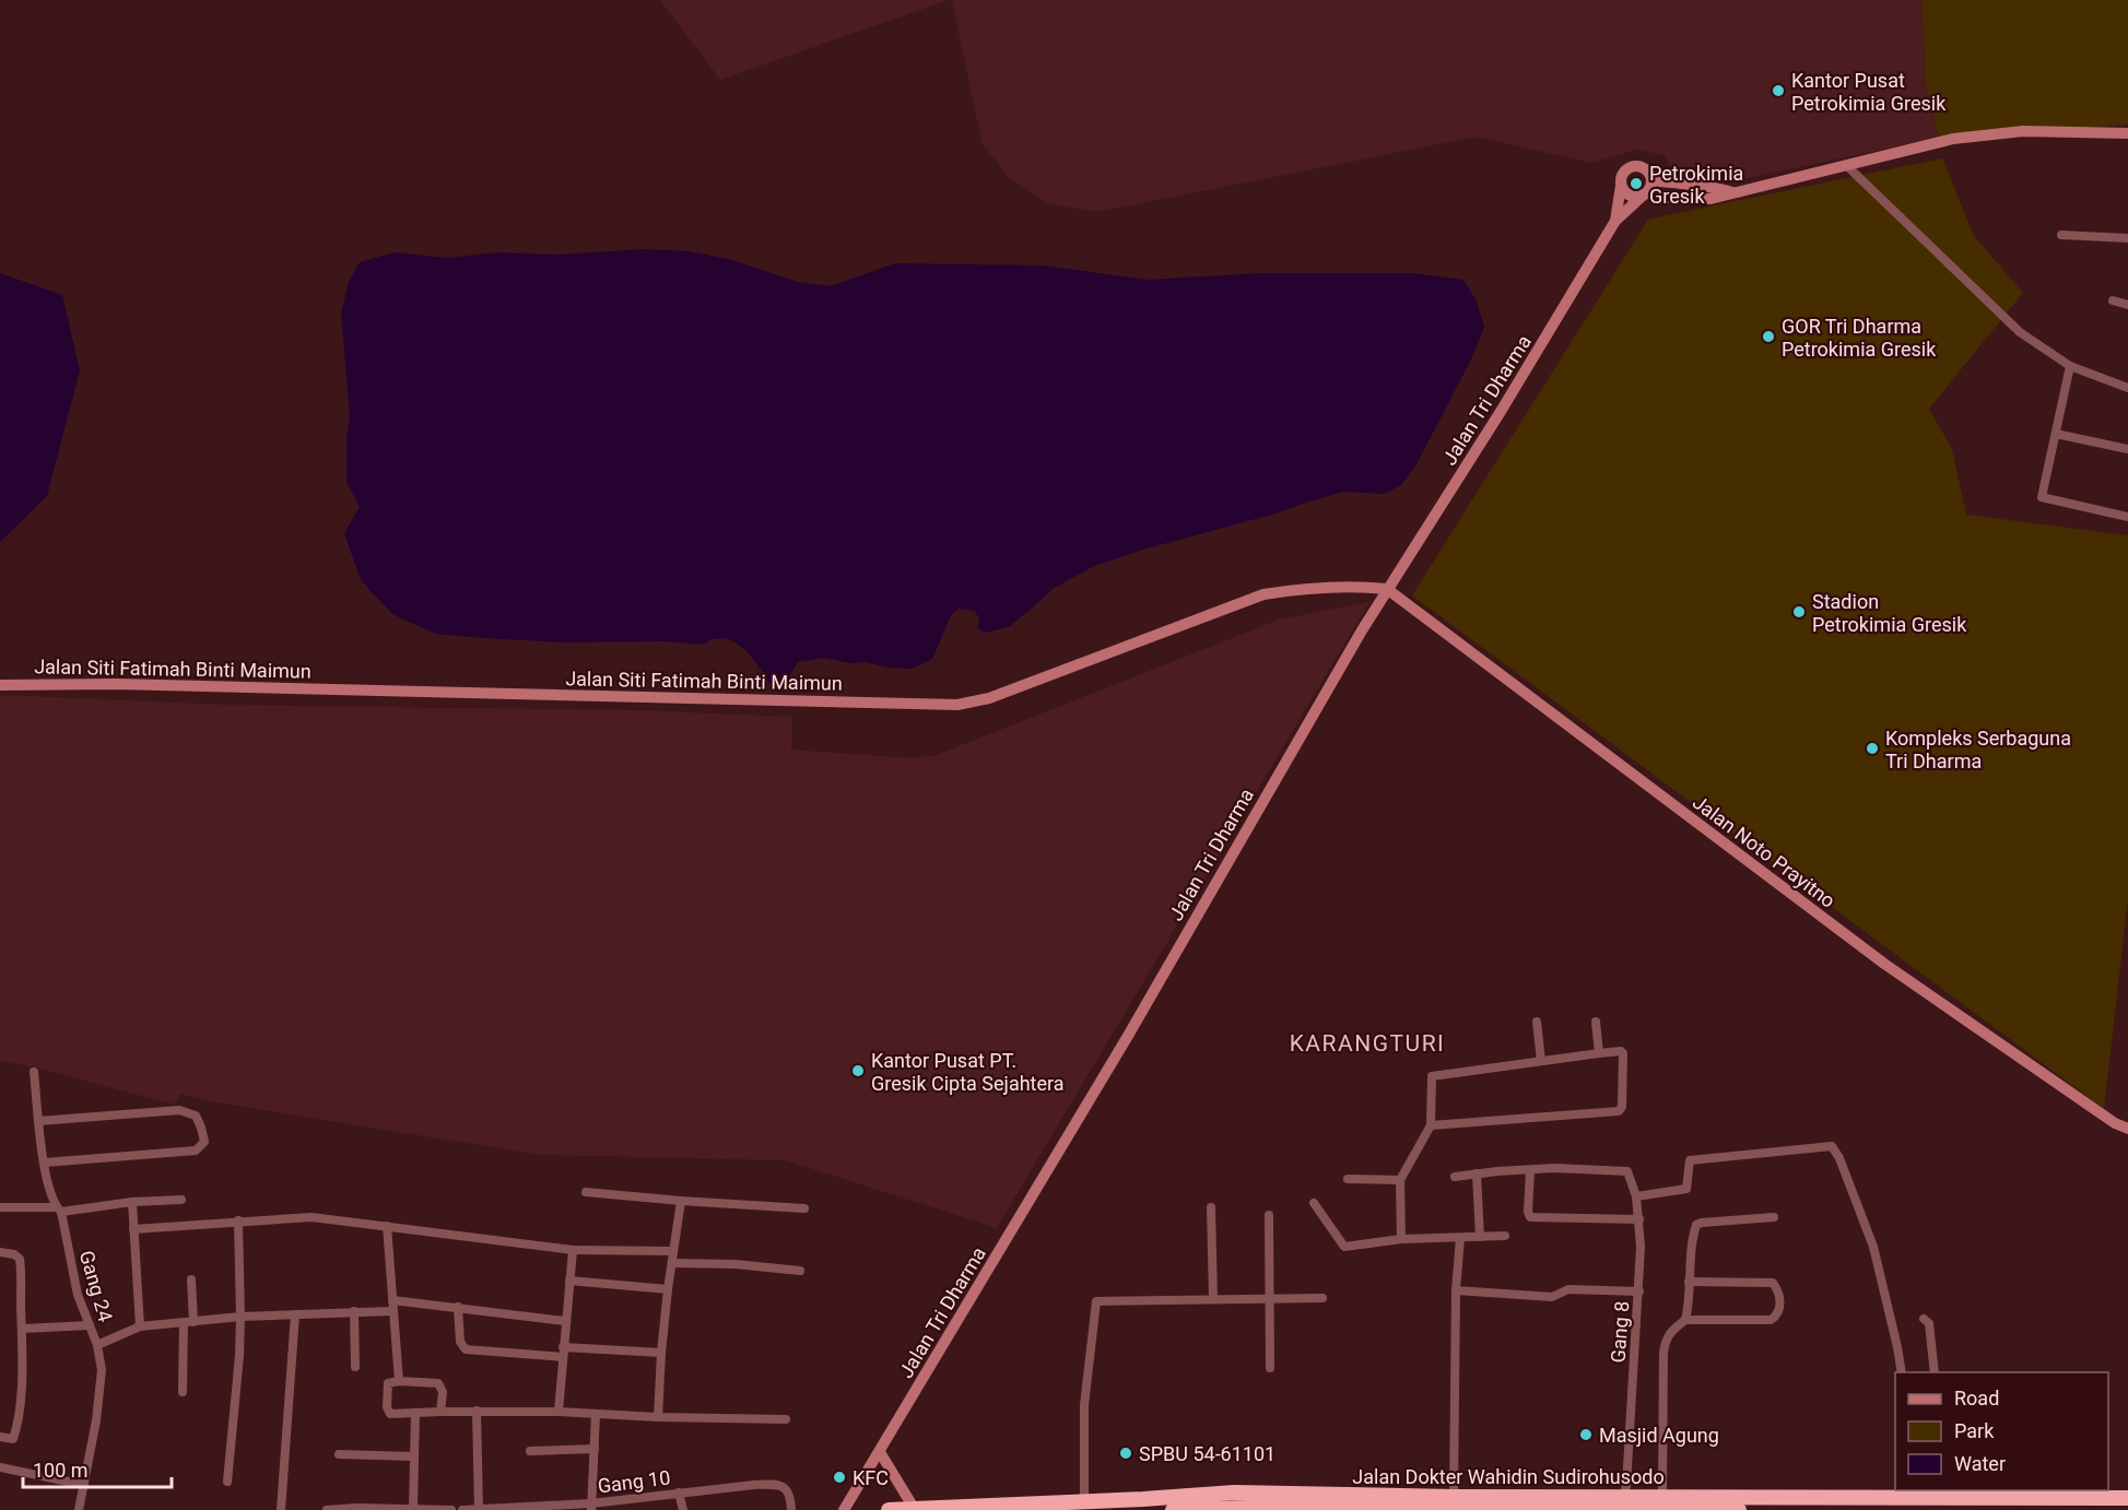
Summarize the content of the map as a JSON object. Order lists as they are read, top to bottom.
{
  "streets": {
    "highway": ["Jalan Dokter Wahidin Sudirohusodo"],
    "main road": ["Jalan Tri Dharma", "Jalan Siti Fatimah Binti Maimun", "Jalan Noto Prayitno"],
    "street": ["Gang 24", "Gang 8", "Gang 10"]
  },
  "crossings": [
    ["Jalan Tri Dharma", "Jalan Siti Fatimah Binti Maimun"],
    ["Jalan Tri Dharma", "Jalan Noto Prayitno"],
    ["Jalan Siti Fatimah Binti Maimun", "Jalan Noto Prayitno"],
    ["Gang 8", "Jalan Dokter Wahidin Sudirohusodo"]
  ],
  "districts": ["KARANGTURI"],
  "places": [
    "Kantor Pusat Petrokimia Gresik",
    "Petrokimia Gresik",
    "GOR Tri Dharma Petrokimia Gresik",
    "Stadion Petrokimia Gresik",
    "Kompleks Serbaguna Tri Dharma",
    "Kantor Pusat PT. Gresik Cipta Sejahtera",
    "Masjid Agung",
    "SPBU 54-61101",
    "KFC"
  ],
  "legend": ["Road", "Park", "Water"],
  "scale_bar": "100 m"
}
